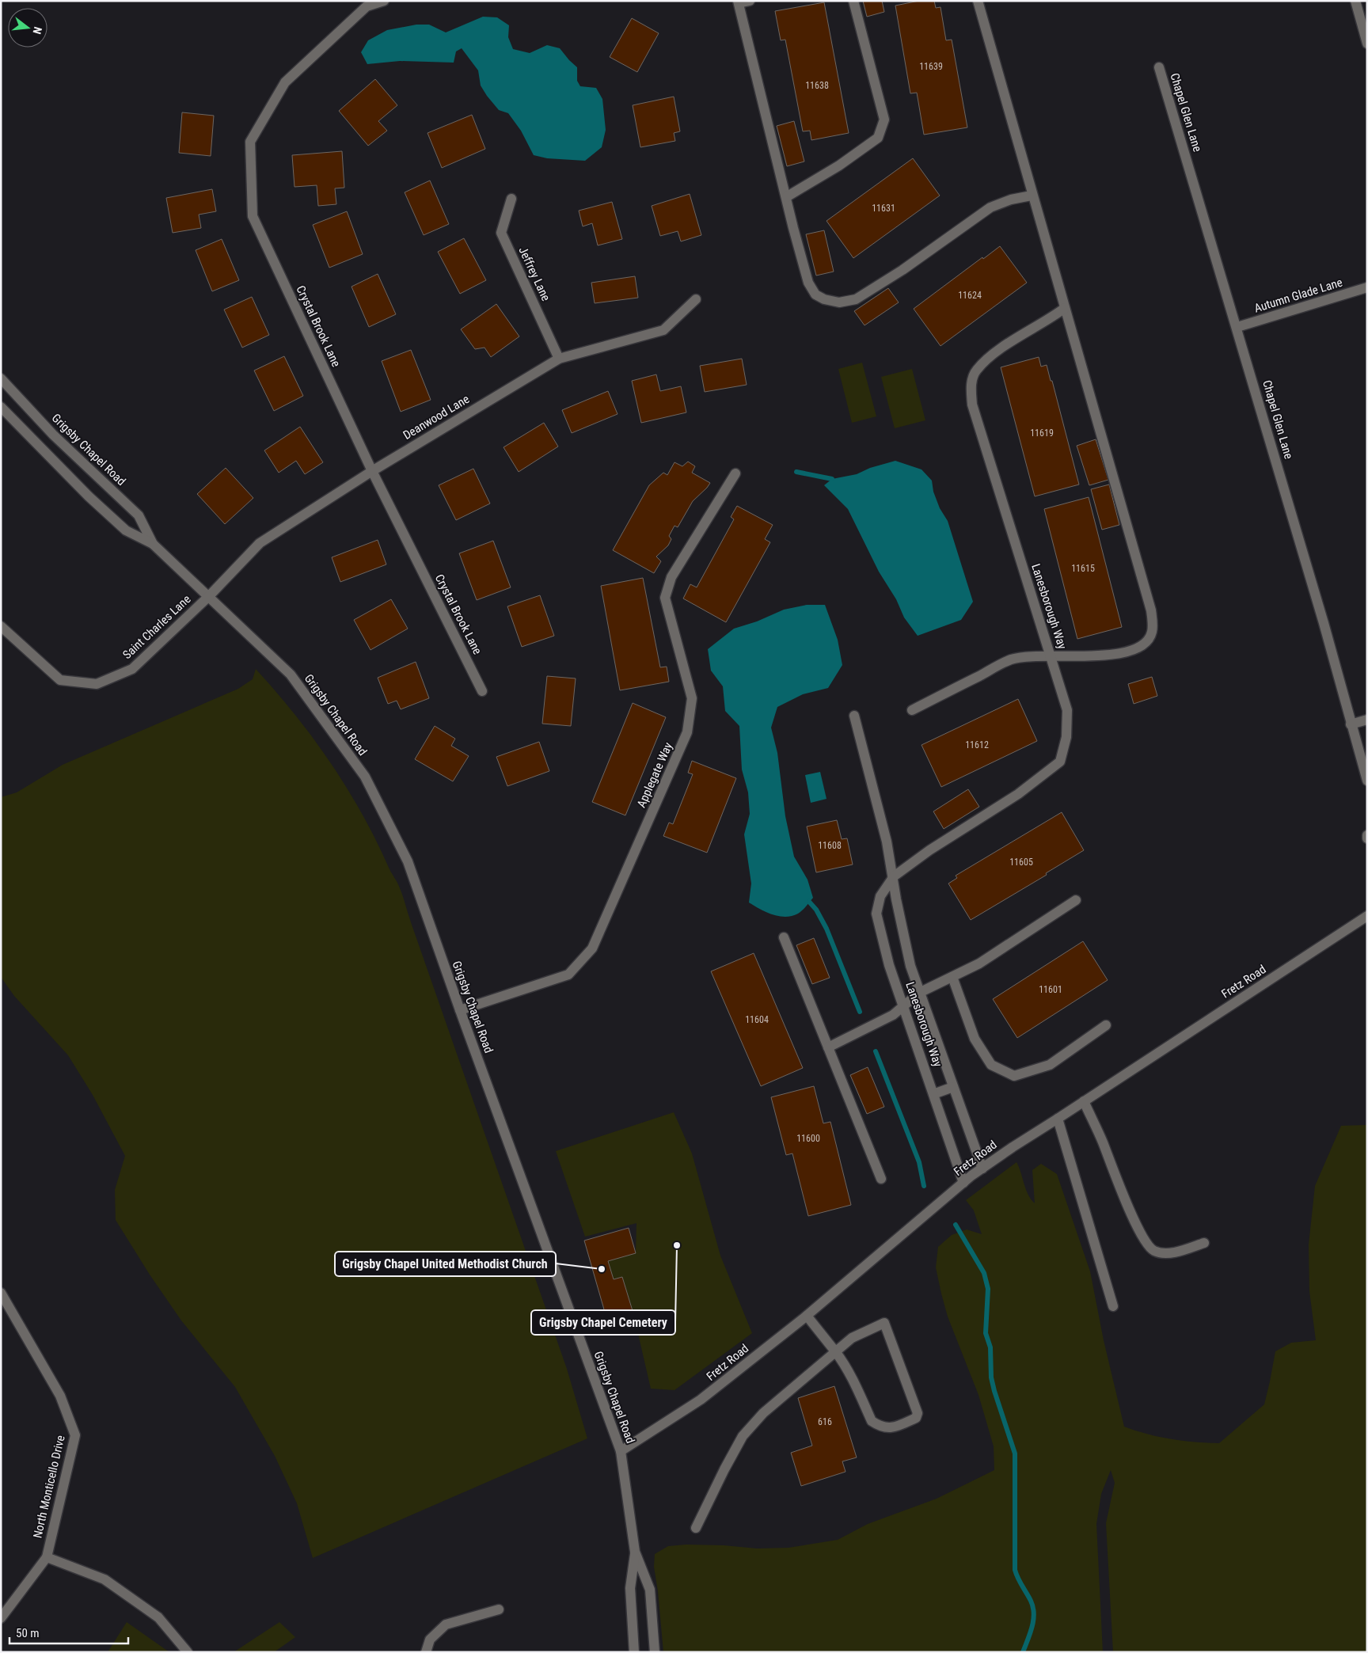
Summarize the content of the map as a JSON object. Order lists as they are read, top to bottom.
{
  "streets": {
    "street": [
      "Chapel Glen Lane",
      "Jeffrey Lane",
      "Autumn Glade Lane",
      "Crystal Brook Lane",
      "Deanwood Lane",
      "Grigsby Chapel Road",
      "Lanesborough Way",
      "Saint Charles Lane",
      "Applegate Way",
      "Fretz Road",
      "North Monticello Drive"
    ]
  },
  "crossings": [
    ["Chapel Glen Lane", "Autumn Glade Lane"],
    ["Jeffrey Lane", "Deanwood Lane"],
    ["Crystal Brook Lane", "Deanwood Lane"],
    ["Deanwood Lane", "Grigsby Chapel Road"],
    ["Deanwood Lane", "Saint Charles Lane"],
    ["Grigsby Chapel Road", "Saint Charles Lane"],
    ["Grigsby Chapel Road", "Applegate Way"],
    ["Grigsby Chapel Road", "Fretz Road"],
    ["Lanesborough Way", "Fretz Road"]
  ],
  "places": ["Grigsby Chapel Cemetery", "Grigsby Chapel United Methodist Church"],
  "house_numbers": [
    "11639",
    "11638",
    "11631",
    "11624",
    "11619",
    "11615",
    "11612",
    "11608",
    "11605",
    "11601",
    "11604",
    "11600",
    "616"
  ],
  "scale_bar": "50 m",
  "north": "right"
}
